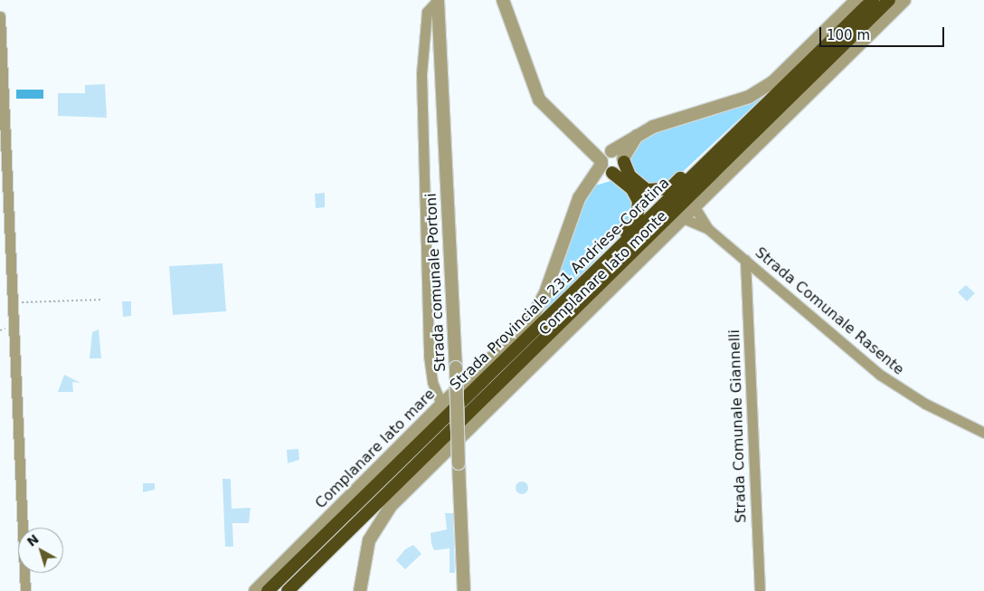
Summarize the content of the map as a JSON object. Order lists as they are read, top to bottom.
{
  "streets": {
    "highway": ["Strada Provinciale 231 Andriese-Coratina"],
    "street": [
      "Complanare lato monte",
      "Strada comunale Portoni",
      "Strada Comunale Rasente",
      "Strada Comunale Giannelli",
      "Complanare lato mare"
    ]
  },
  "crossings": [
    ["Strada Comunale Rasente", "Strada Comunale Giannelli"]
  ],
  "scale_bar": "100 m",
  "north": "top left"
}
